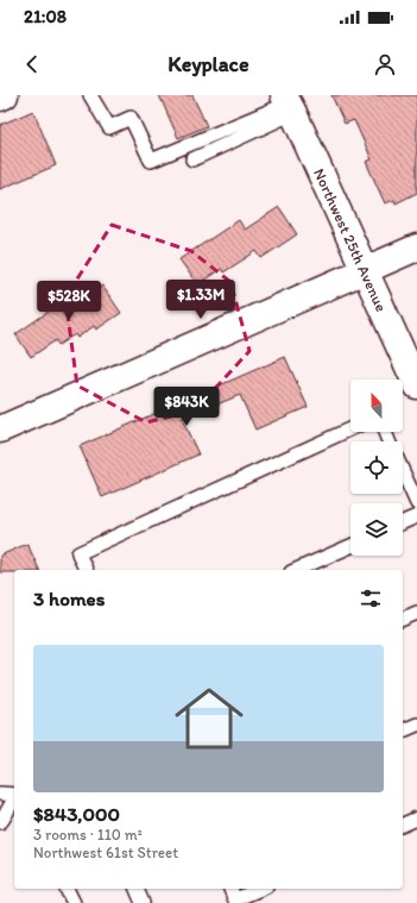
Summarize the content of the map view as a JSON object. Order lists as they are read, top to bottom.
{
  "streets": {
    "street": ["Northwest 25th Avenue"]
  },
  "north": "top",
  "page": {
    "status": "21:08",
    "header": "Keyplace",
    "price": ["$1.33M", "$528K", "$843K"],
    "heading": "3 homes",
    "list": [
      {
        "name": "$843,000",
        "note": "3 rooms · 110 m² · Northwest 61st Street"
      }
    ]
  }
}
